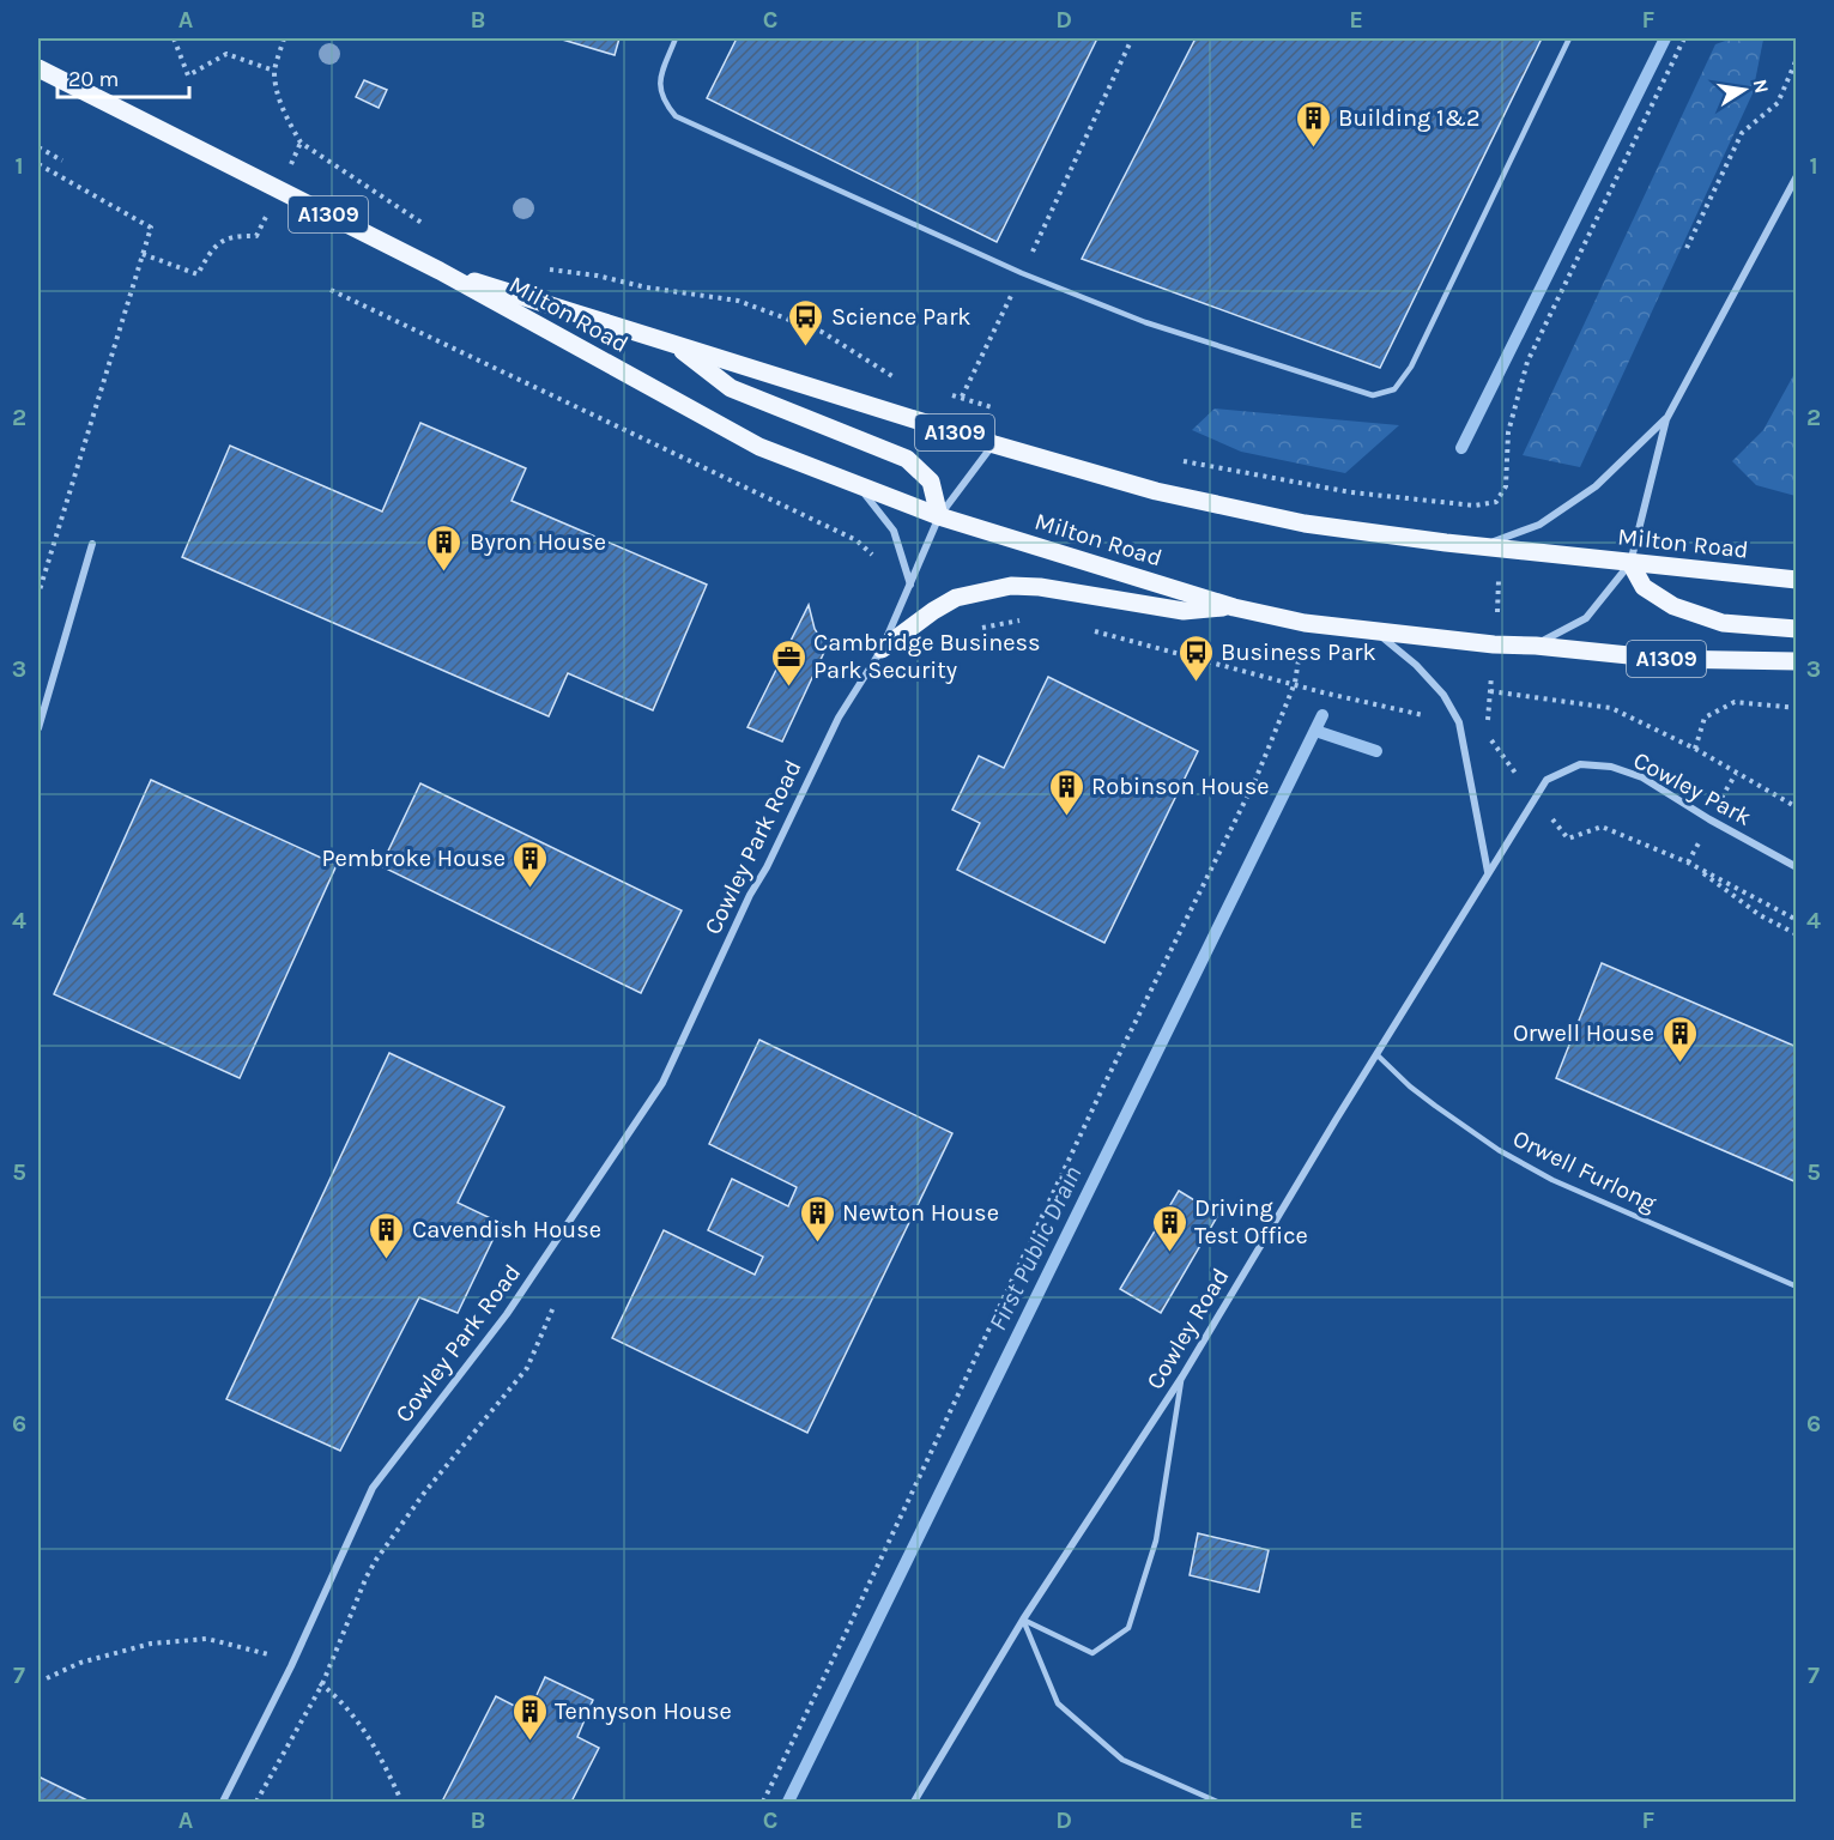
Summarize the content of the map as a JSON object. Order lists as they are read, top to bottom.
{
  "streets": {
    "main road": ["A1309", "Milton Road"],
    "street": ["Cowley Park", "Cowley Park Road", "Cowley Road"],
    "lane": ["Orwell Furlong"]
  },
  "crossings": [
    ["A1309", "Milton Road"],
    ["A1309", "Cowley Park Road"],
    ["Cowley Park", "Cowley Road"],
    ["Orwell Furlong", "Cowley Road"]
  ],
  "water": ["First Public Drain"],
  "places": {
    "building": [
      "Building 1&2",
      "Byron House",
      "Robinson House",
      "Pembroke House",
      "Orwell House",
      "Newton House",
      "Driving Test Office",
      "Cavendish House",
      "Tennyson House"
    ],
    "bus stop": ["Science Park", "Business Park"],
    "office": ["Cambridge Business Park Security"]
  },
  "scale_bar": "20 m",
  "north": "right",
  "grid": {
    "columns": [
      "A",
      "B",
      "C",
      "D",
      "E",
      "F"
    ],
    "rows": [
      "1",
      "2",
      "3",
      "4",
      "5",
      "6",
      "7"
    ]
  }
}
